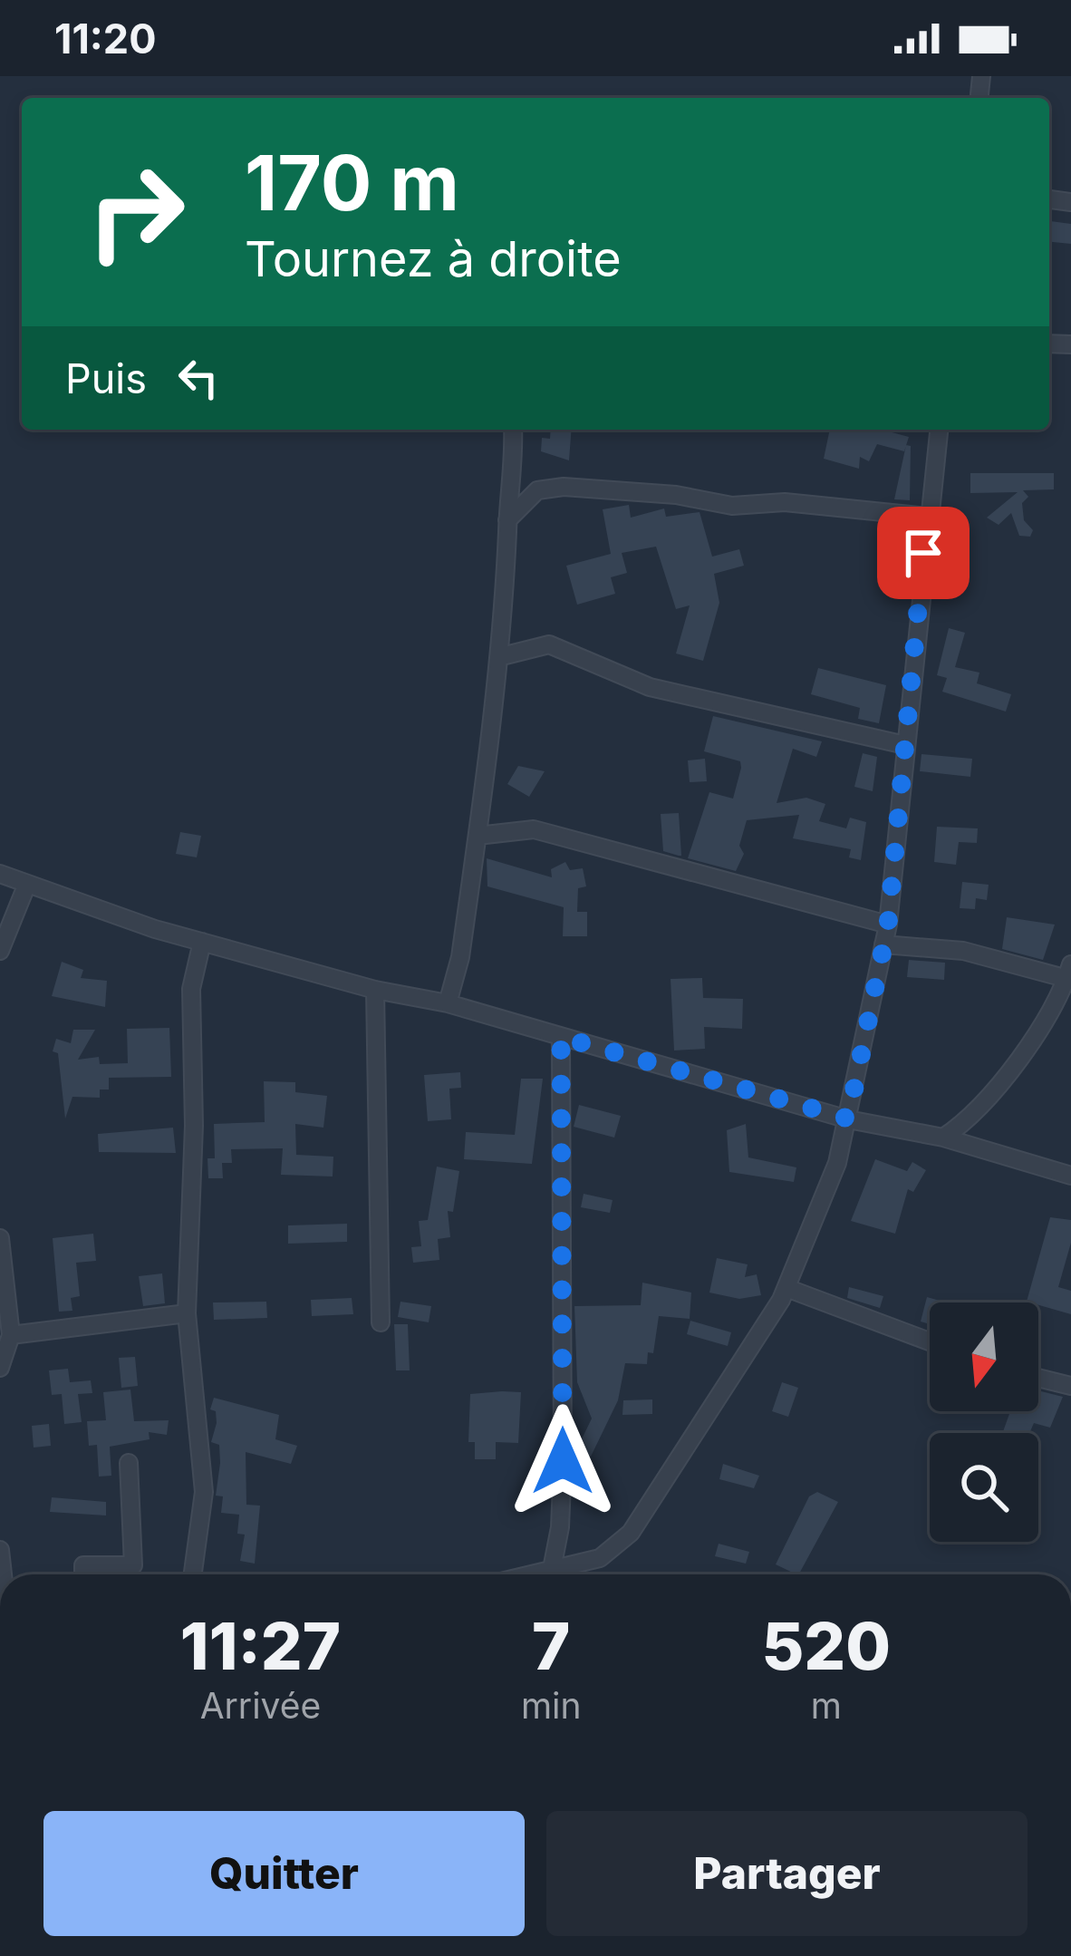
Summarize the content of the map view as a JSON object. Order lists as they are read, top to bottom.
{
  "north": "bottom",
  "page": {
    "status": "11:20",
    "turn": ["170 m", "Tournez à droite"],
    "then": "Puis",
    "eta": [
      "11:27",
      "Arrivée",
      "7",
      "min",
      "520",
      "m"
    ],
    "buttons": ["Quitter", "Partager"]
  }
}
